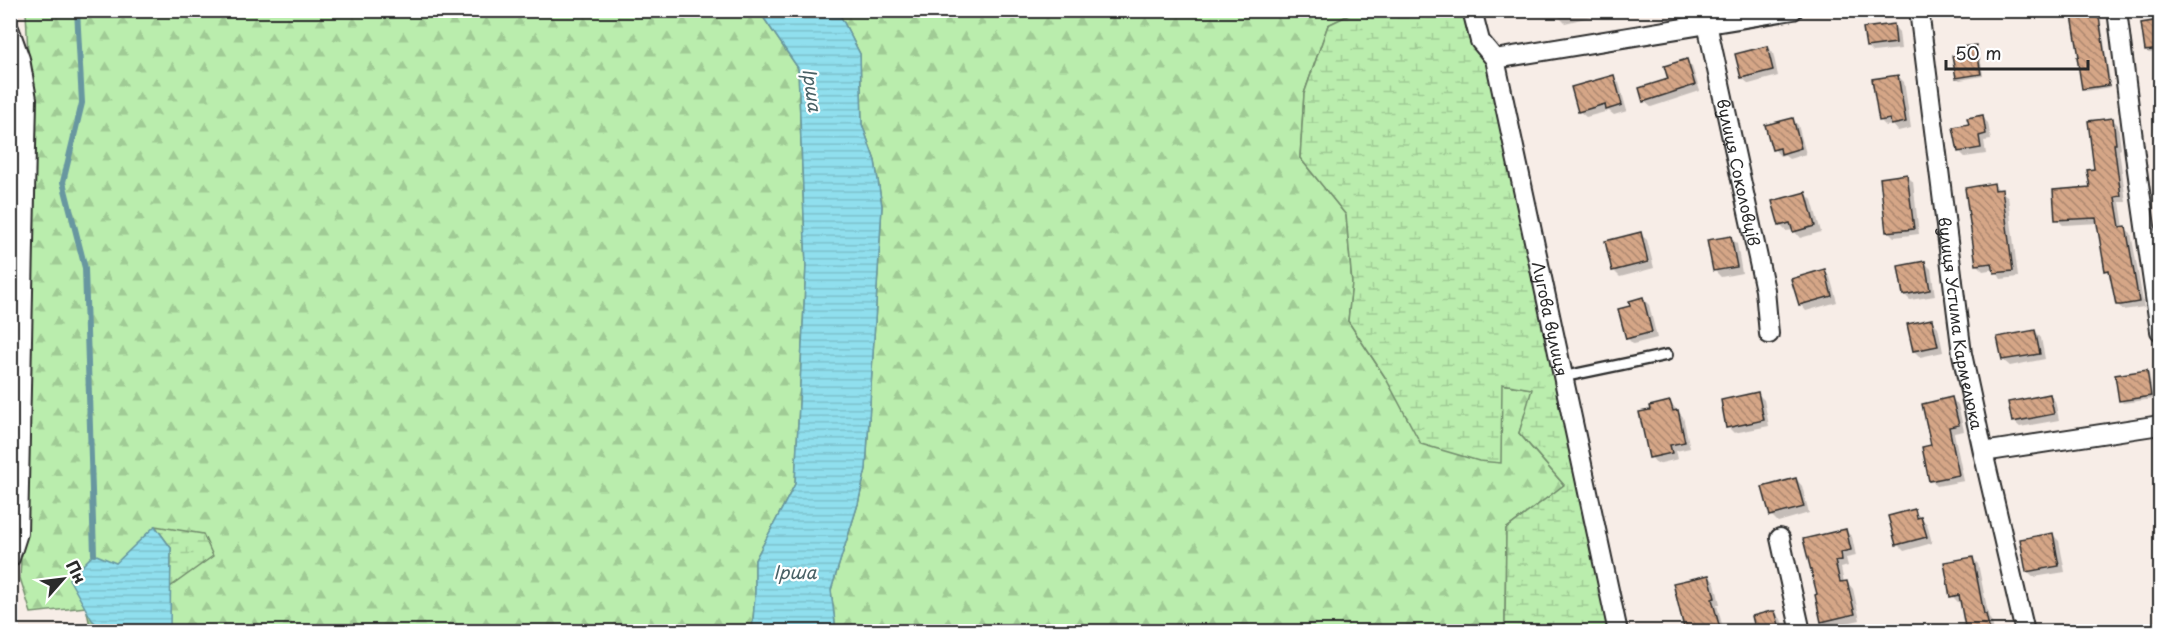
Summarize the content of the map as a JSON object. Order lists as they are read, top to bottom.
{
  "streets": {
    "street": ["вулиця Соколовців", "Лугова вулиця", "вулиця Устима Кармелюка"]
  },
  "water": ["Ірша"],
  "scale_bar": "50 m",
  "north": "top right"
}
